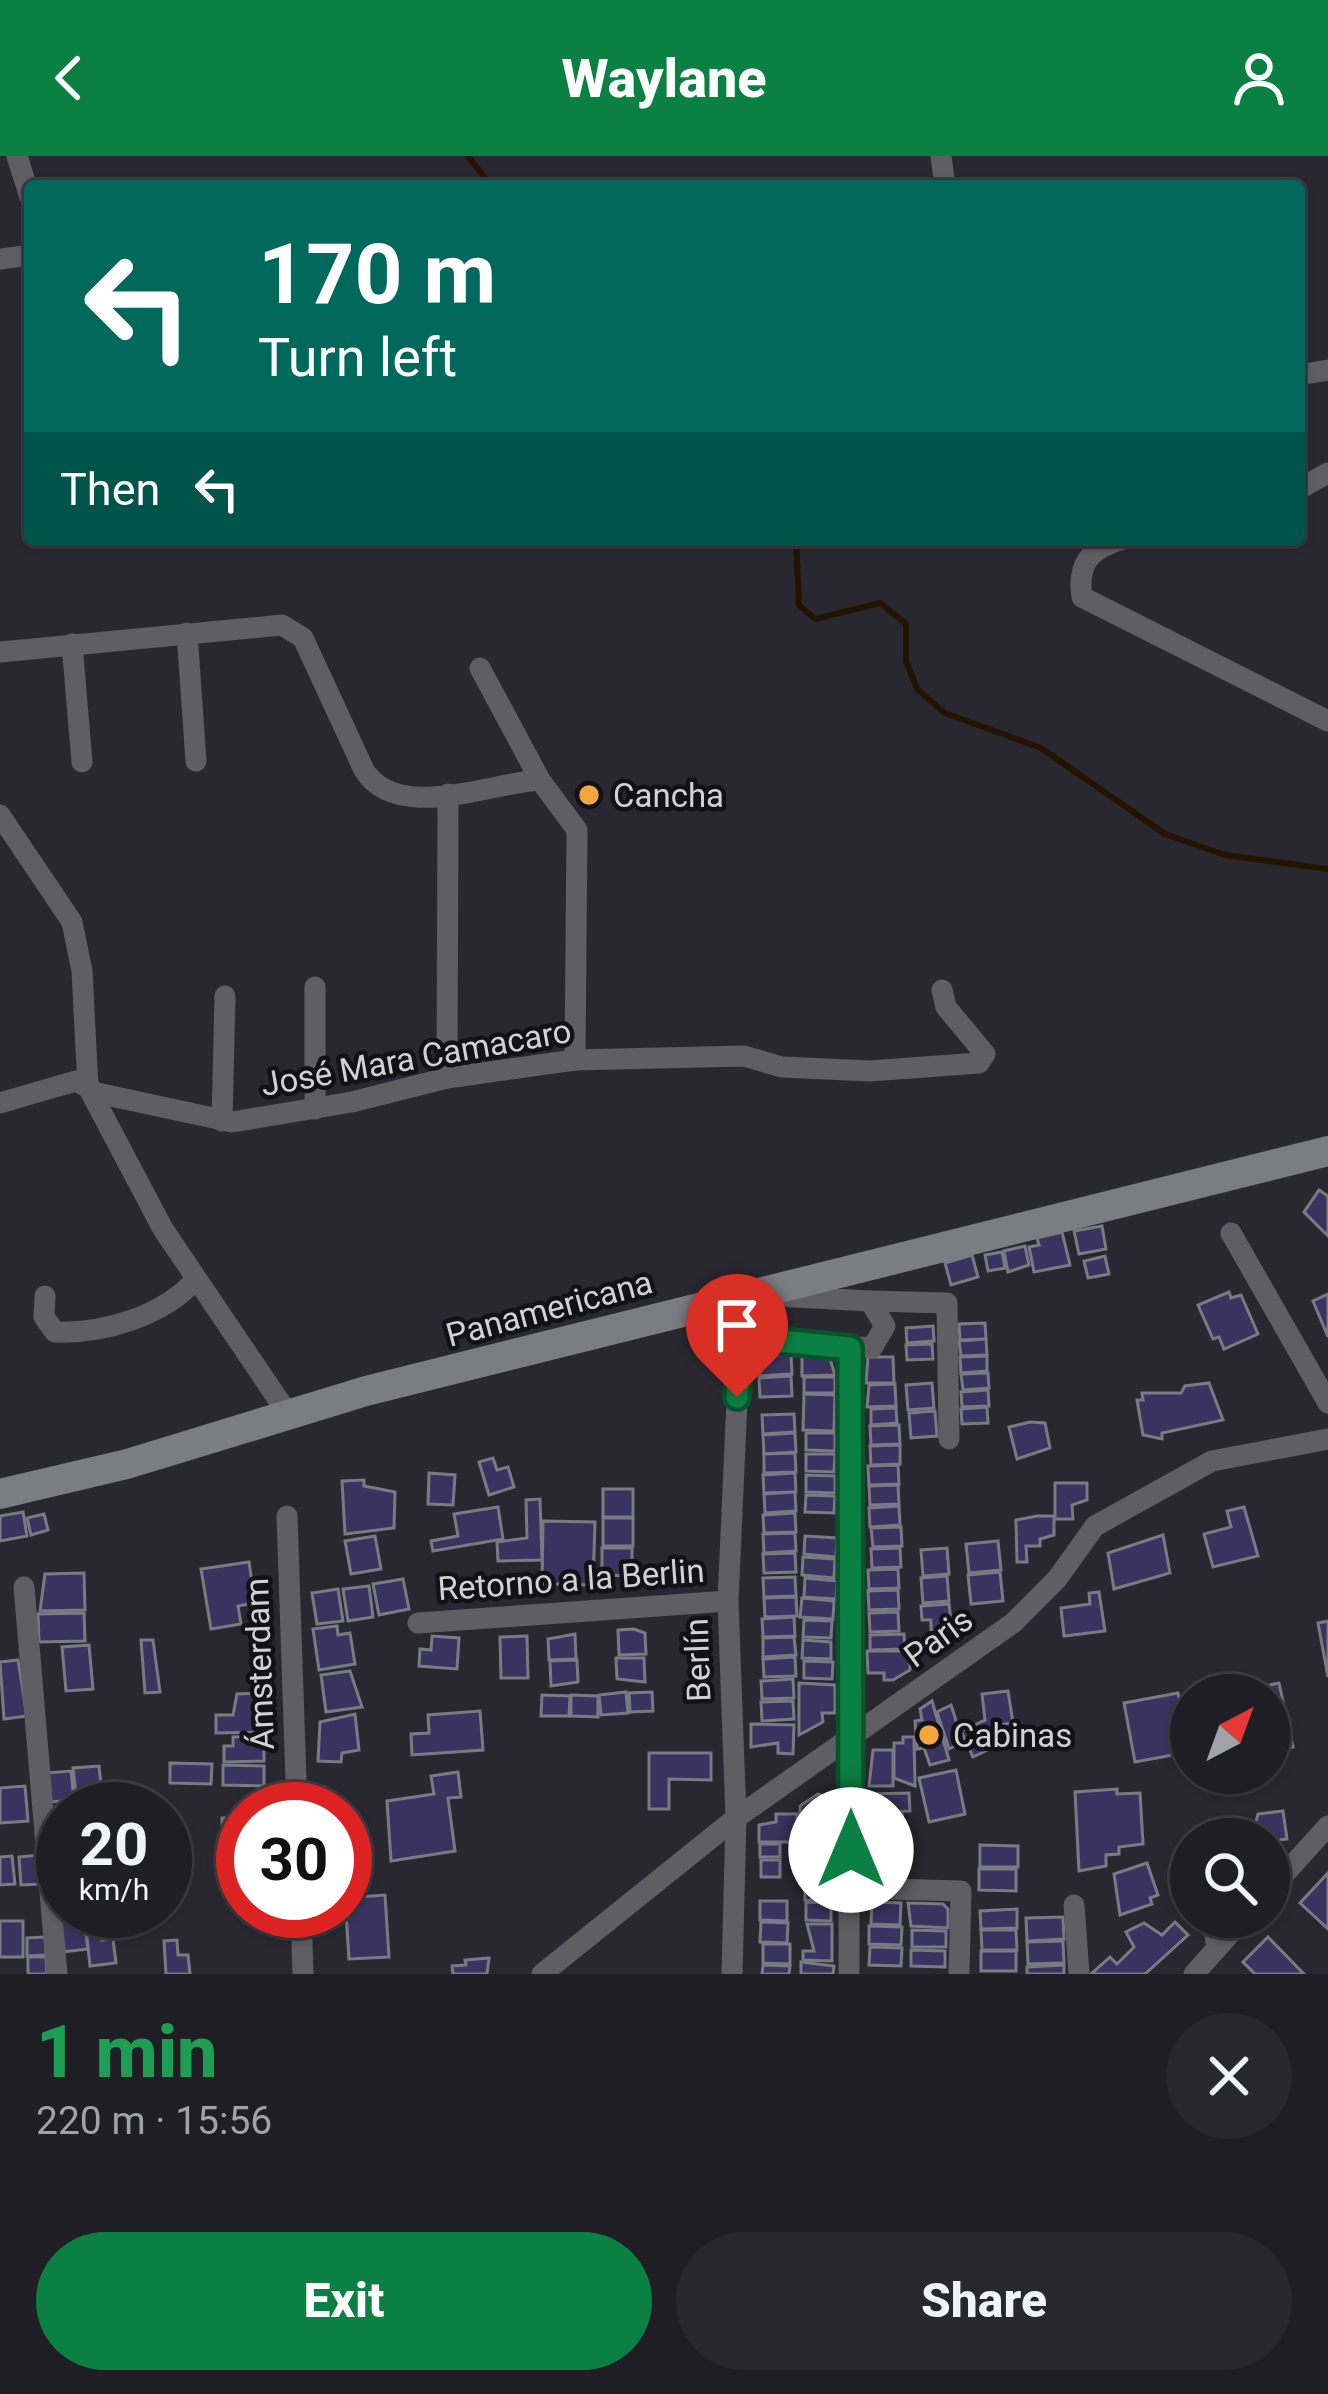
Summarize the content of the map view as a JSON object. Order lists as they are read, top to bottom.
{
  "streets": {
    "main road": ["Panamericana"],
    "street": [
      "José Mara Camacaro",
      "Retorno a la Berlin",
      "Paris",
      "Berlín",
      "Ámsterdam"
    ]
  },
  "crossings": [
    ["Retorno a la Berlin", "Berlín"],
    ["Paris", "Berlín"]
  ],
  "places": ["Cancha", "Cabinas"],
  "north": "top right",
  "page": {
    "header": "Waylane",
    "turn": ["170 m", "Turn left"],
    "then": "Then",
    "speed": "20 km/h",
    "limit": "30",
    "heading": ["1 min", "220 m · 15:56"],
    "buttons": ["Exit", "Share"]
  }
}
